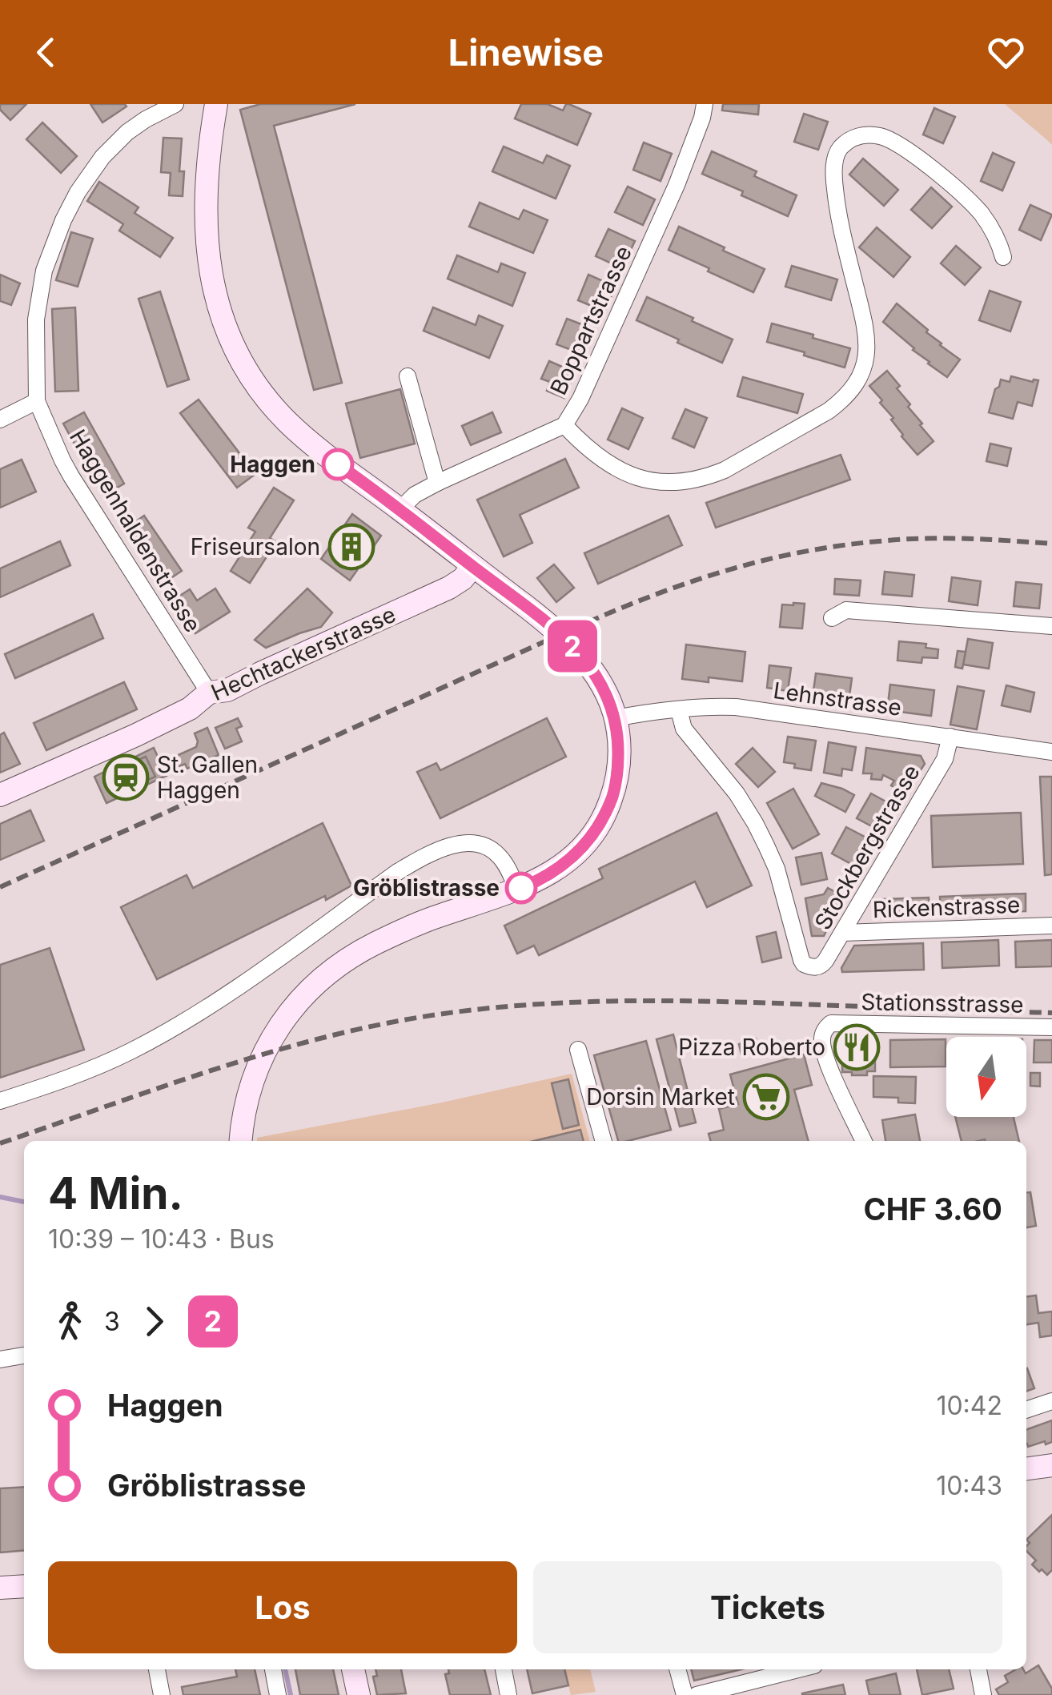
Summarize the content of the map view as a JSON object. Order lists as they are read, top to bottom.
{
  "streets": {
    "street": [
      "Boppartstrasse",
      "Haggenhaldenstrasse",
      "Hechtackerstrasse",
      "Lehnstrasse",
      "Stockbergstrasse",
      "Rickenstrasse",
      "Stationsstrasse"
    ]
  },
  "crossings": [
    ["Haggenhaldenstrasse", "Hechtackerstrasse"],
    ["Lehnstrasse", "Stockbergstrasse"],
    ["Stockbergstrasse", "Rickenstrasse"]
  ],
  "places": {
    "other": ["Haggen", "Gröblistrasse"],
    "building": ["Friseursalon"],
    "station": ["St. Gallen Haggen"],
    "restaurant": ["Pizza Roberto"],
    "supermarket": ["Dorsin Market"]
  },
  "lines": ["bus line 2"],
  "north": "bottom",
  "page": {
    "header": "Linewise",
    "on_map": "2",
    "heading": ["4 Min.", "10:39 – 10:43 · Bus", "CHF 3.60"],
    "legs": ["3", "2"],
    "list": [
      {
        "name": "Haggen",
        "value": "10:42"
      },
      {
        "name": "Gröblistrasse",
        "value": "10:43"
      }
    ],
    "buttons": ["Los", "Tickets"]
  }
}
